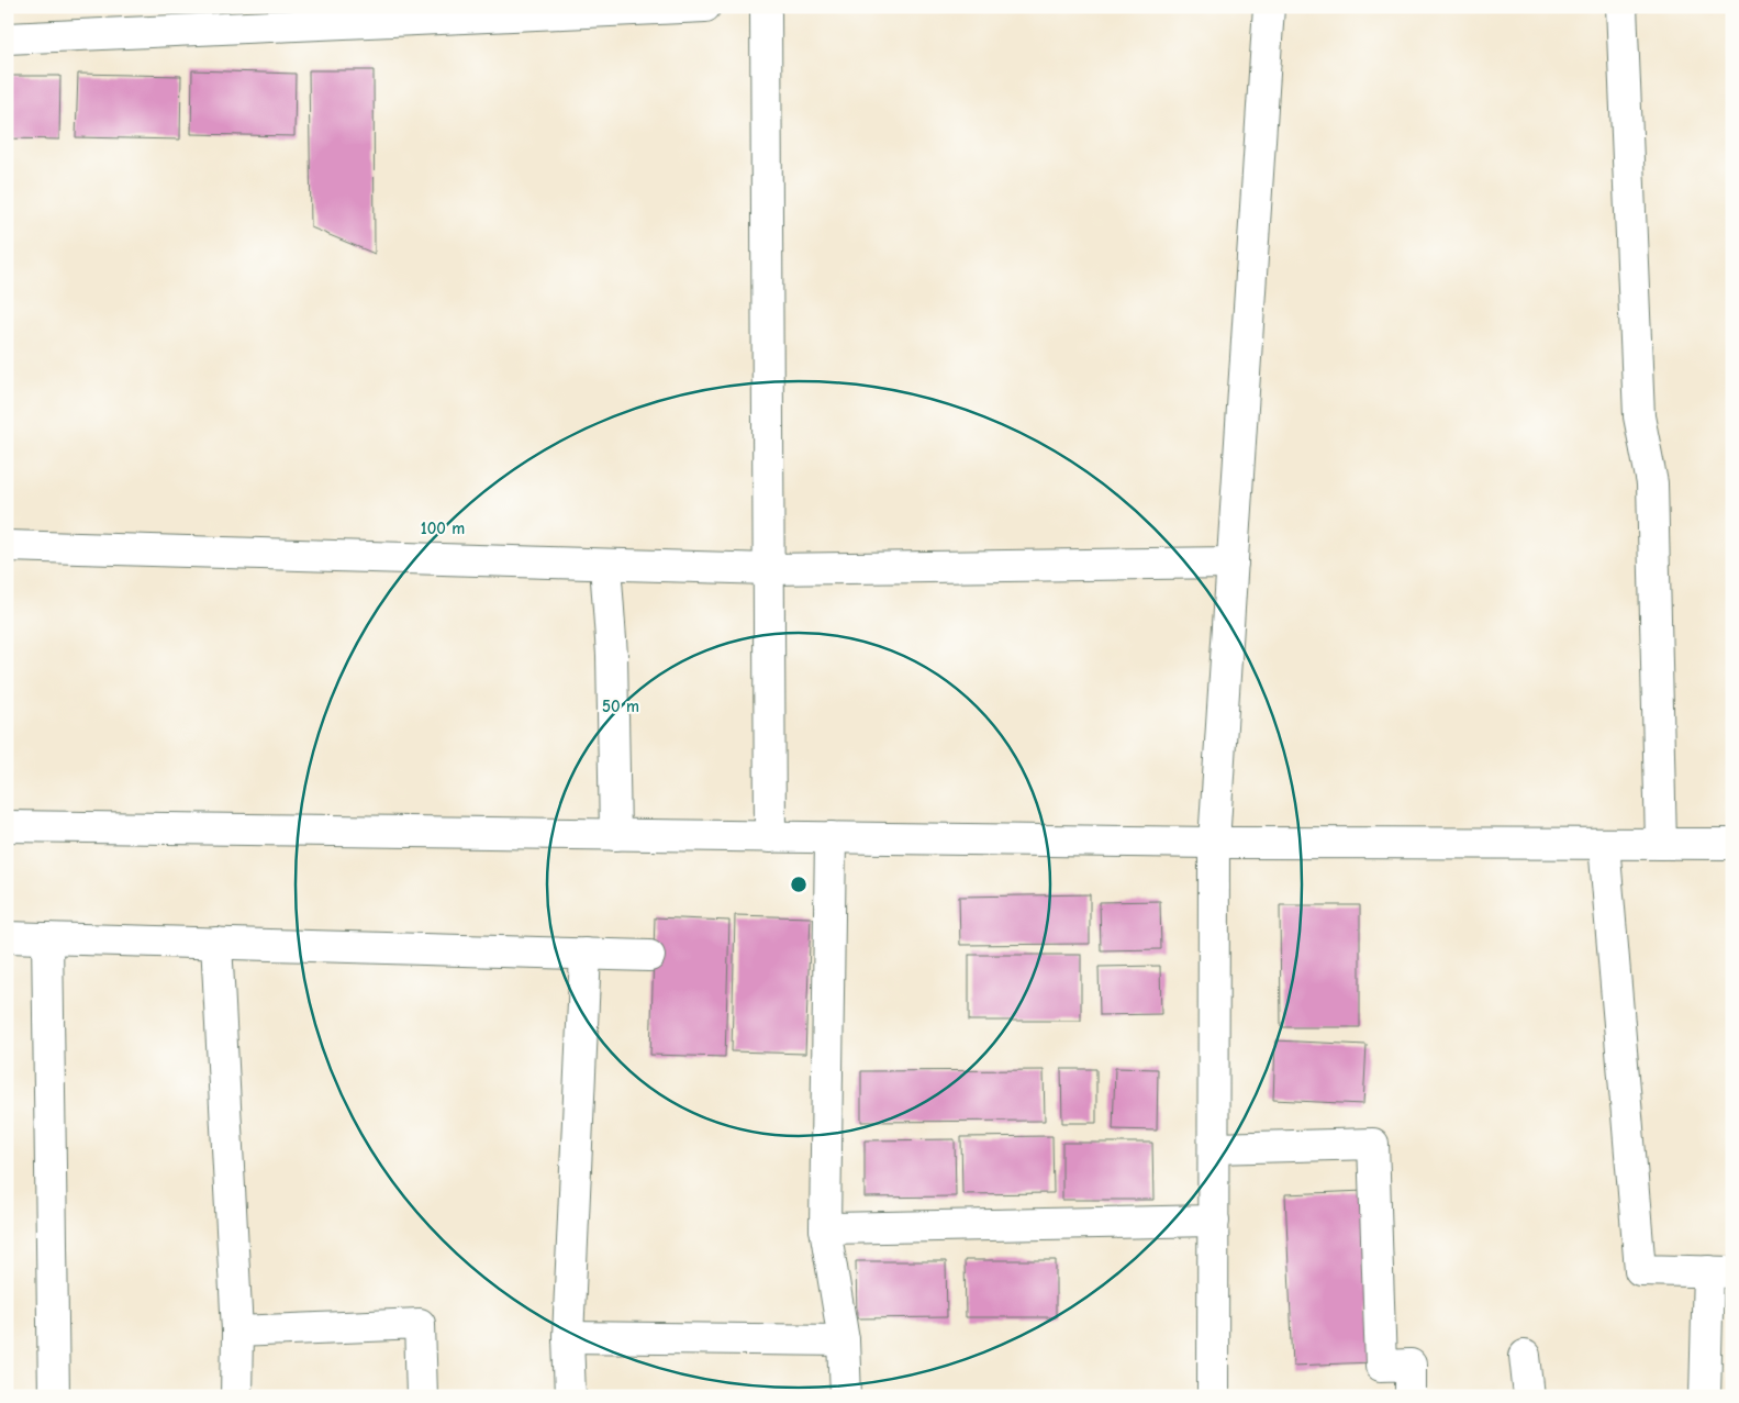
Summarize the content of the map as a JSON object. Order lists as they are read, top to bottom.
{
  "rings": ["100 m", "50 m"]
}
